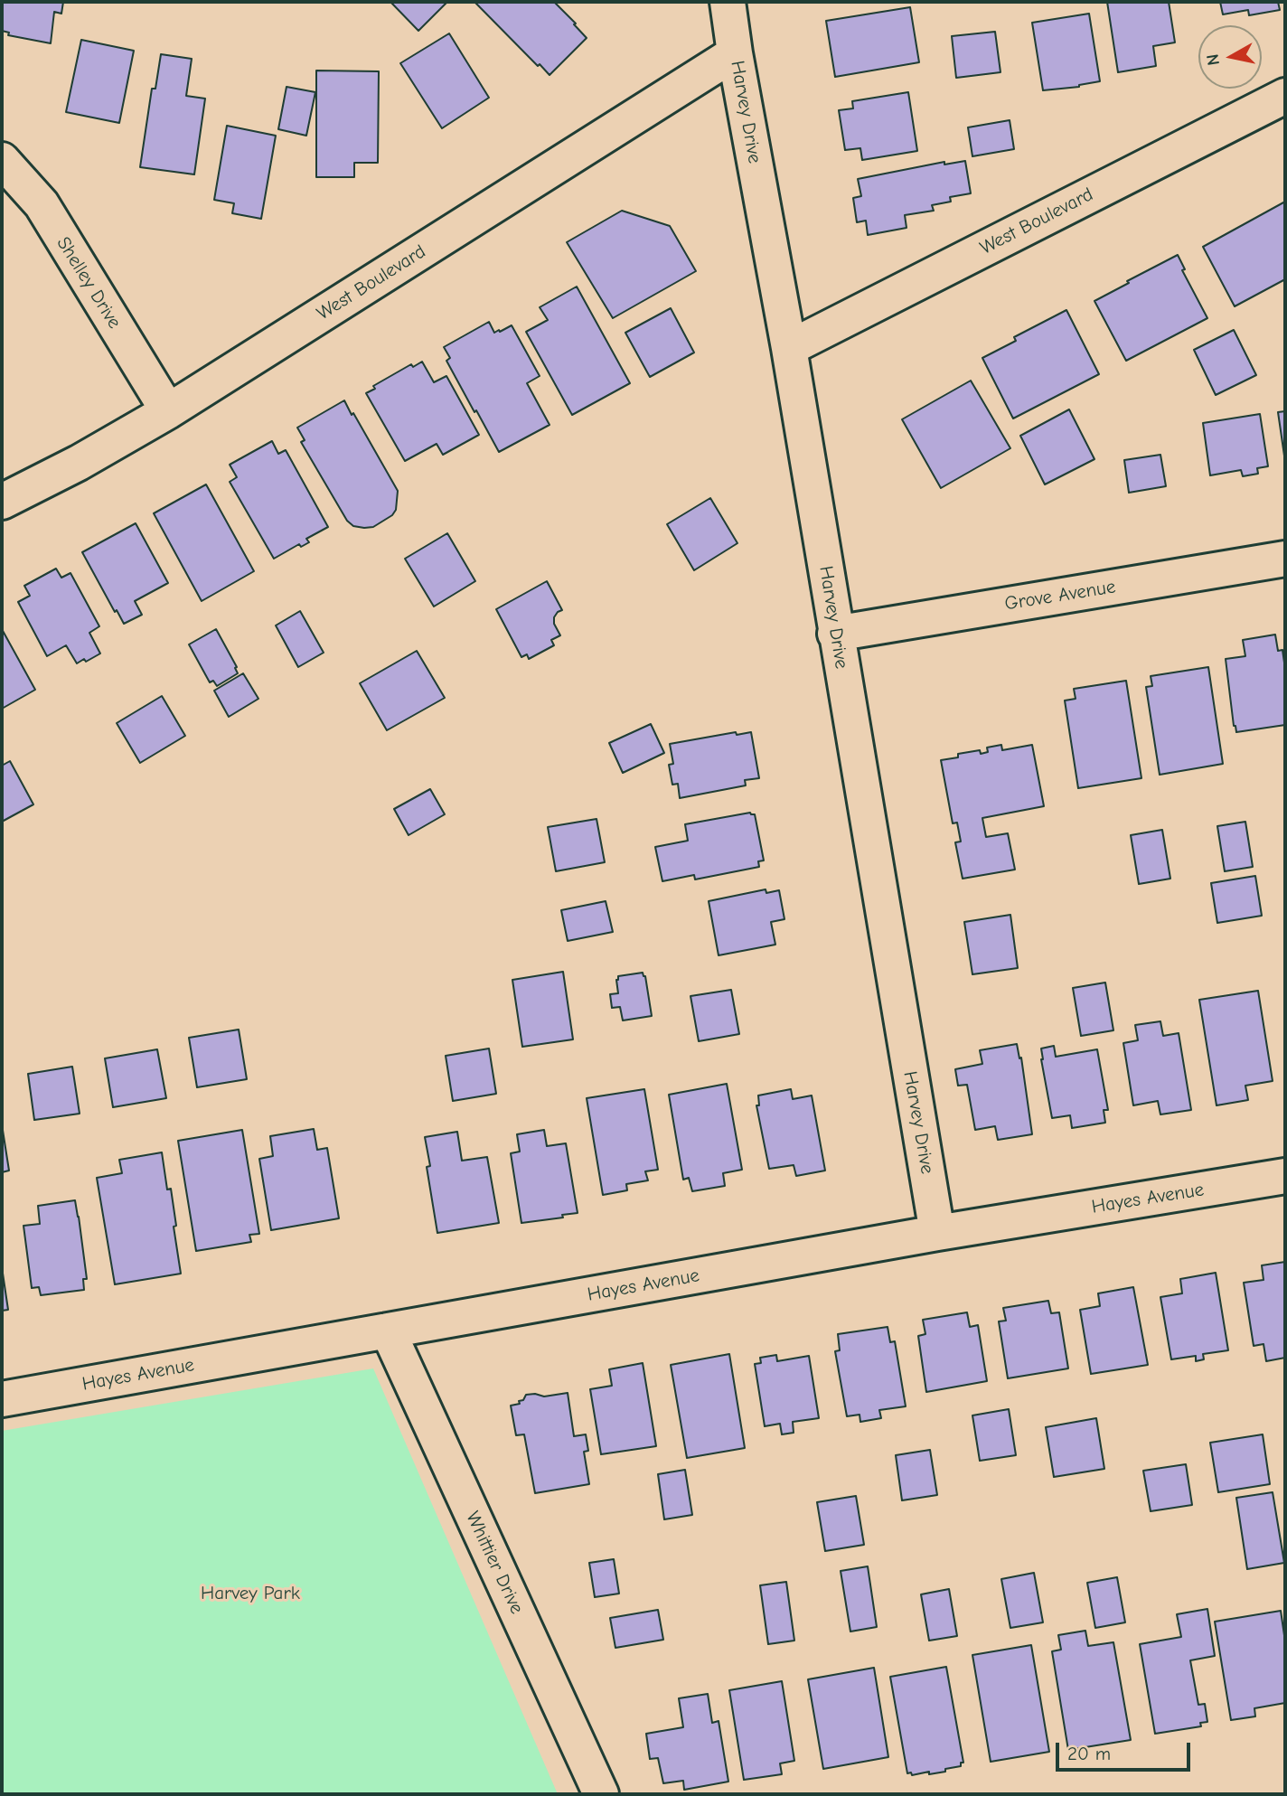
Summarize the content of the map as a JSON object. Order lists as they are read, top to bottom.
{
  "streets": {
    "street": [
      "Harvey Drive",
      "West Boulevard",
      "Shelley Drive",
      "Grove Avenue",
      "Hayes Avenue",
      "Whittier Drive"
    ]
  },
  "crossings": [
    ["Harvey Drive", "West Boulevard"],
    ["Harvey Drive", "Grove Avenue"],
    ["Harvey Drive", "Hayes Avenue"],
    ["West Boulevard", "Shelley Drive"],
    ["Hayes Avenue", "Whittier Drive"]
  ],
  "parks": ["Harvey Park"],
  "scale_bar": "20 m",
  "north": "left"
}
